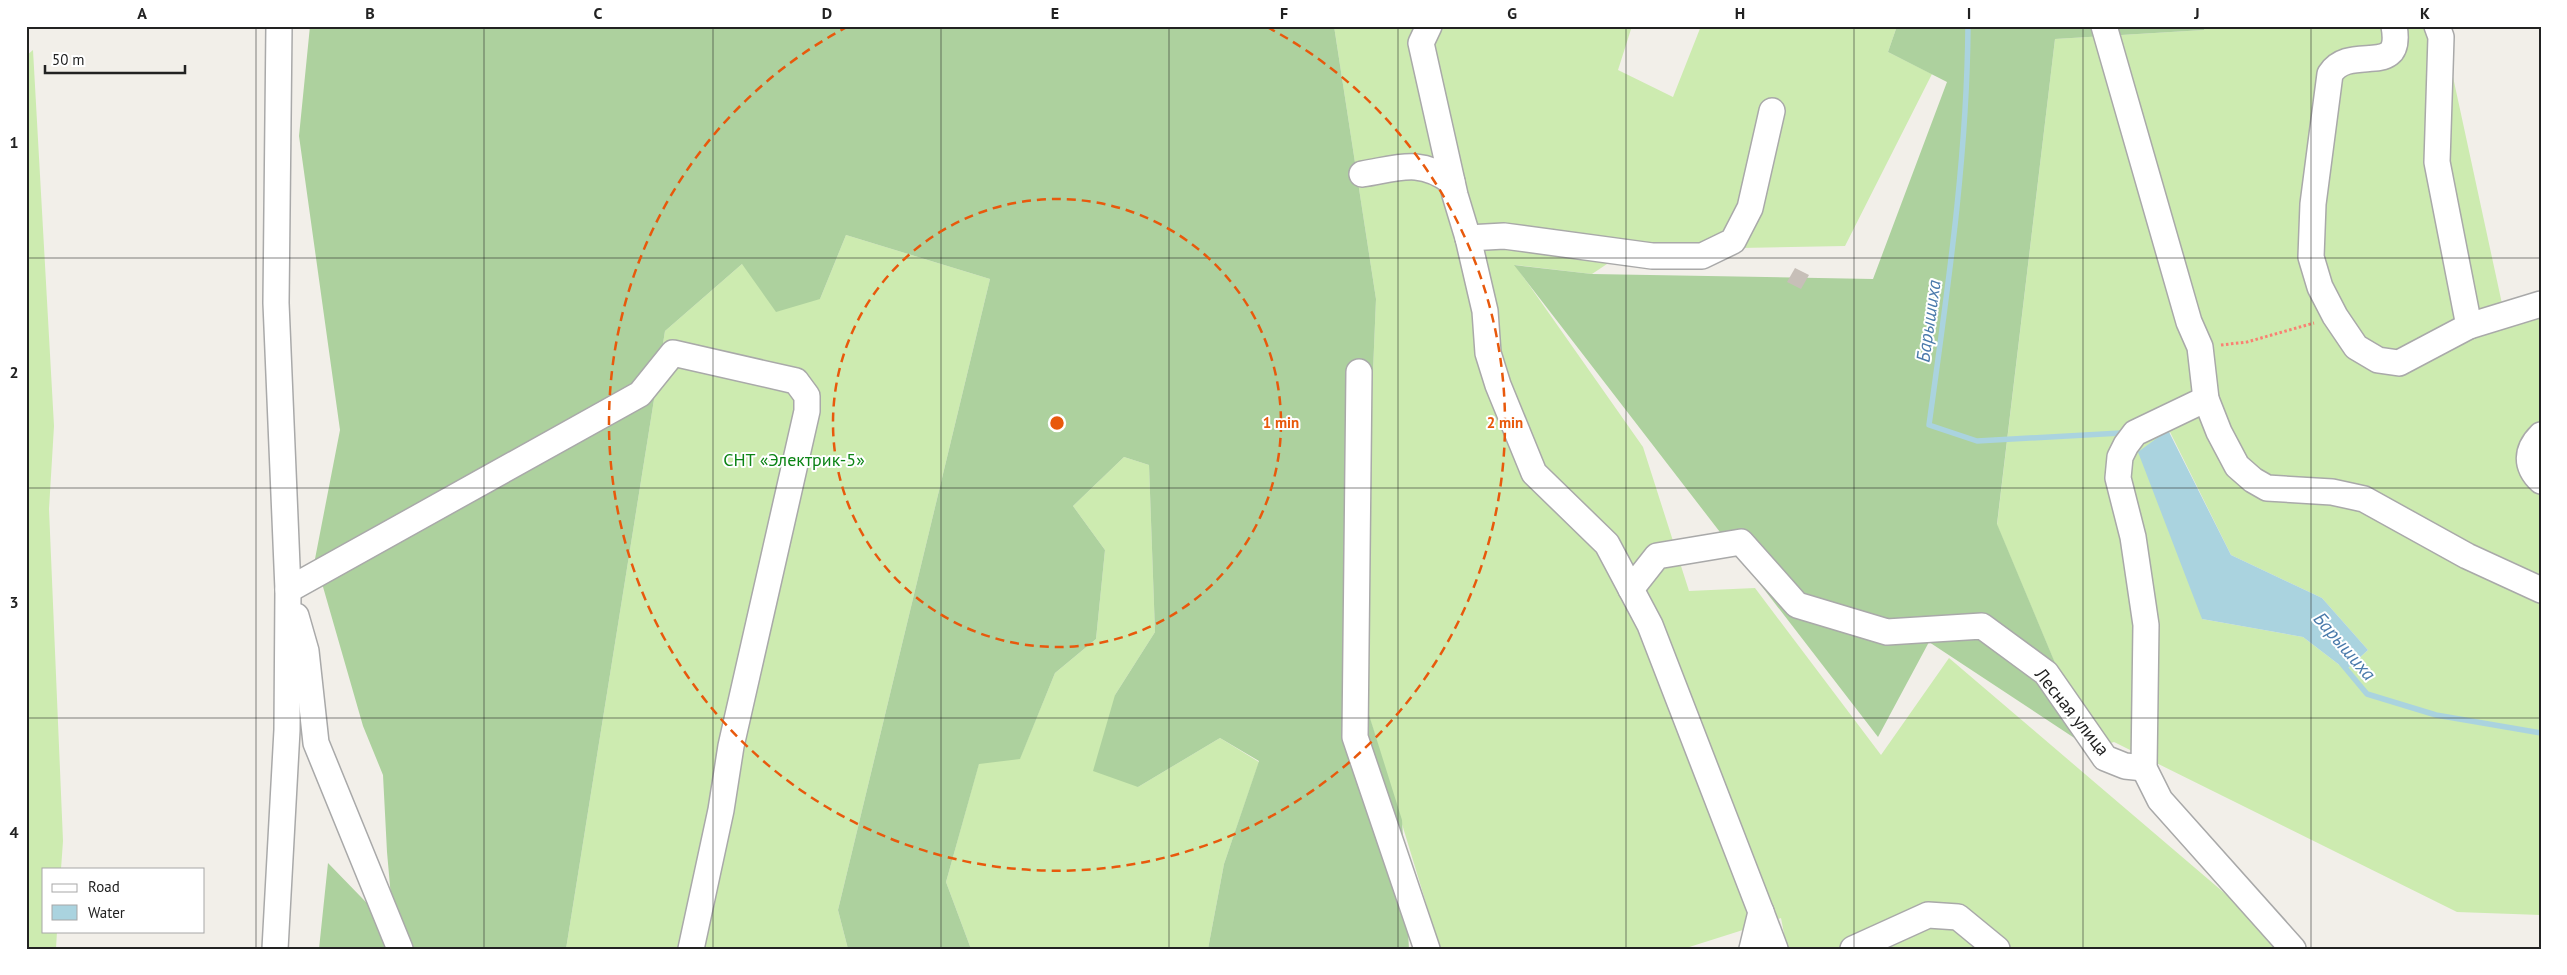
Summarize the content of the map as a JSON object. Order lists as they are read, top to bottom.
{
  "streets": {
    "street": ["Лесная улица"]
  },
  "water": ["Барышиха"],
  "parks": ["СНТ «Электрик-5»"],
  "legend": ["Road", "Water"],
  "scale_bar": "50 m",
  "grid": {
    "columns": [
      "A",
      "B",
      "C",
      "D",
      "E",
      "F",
      "G",
      "H",
      "I",
      "J",
      "K"
    ],
    "rows": [
      "1",
      "2",
      "3",
      "4"
    ]
  },
  "rings": ["1 min", "2 min"]
}
